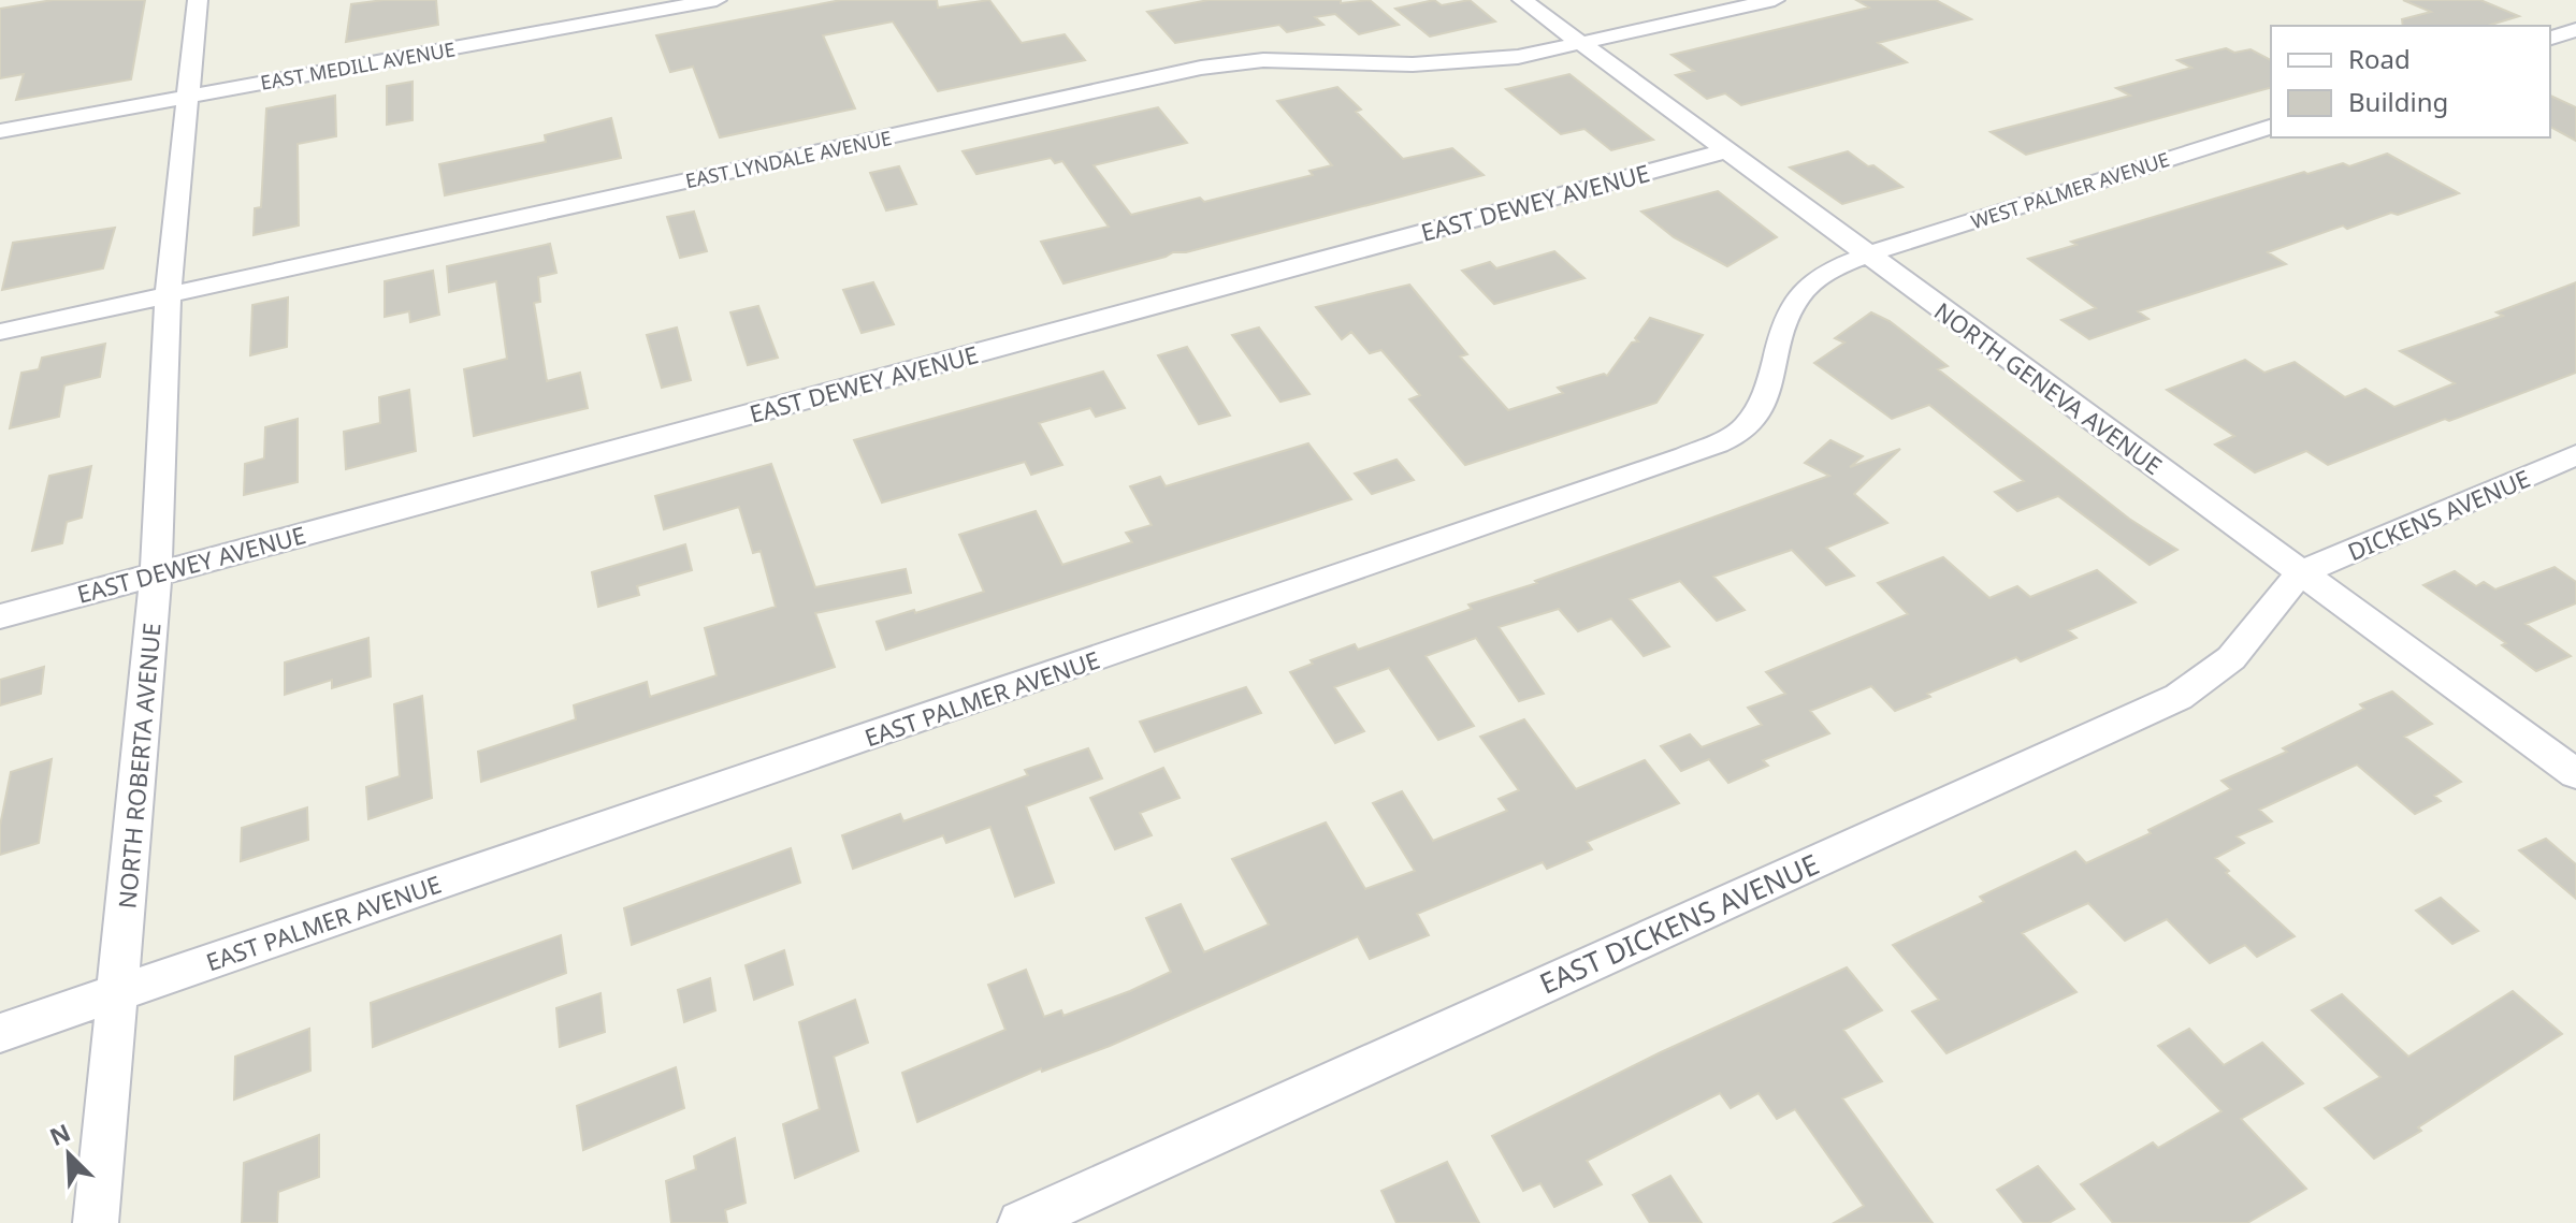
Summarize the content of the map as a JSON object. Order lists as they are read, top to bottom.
{
  "streets": {
    "street": [
      "EAST MEDILL AVENUE",
      "EAST LYNDALE AVENUE",
      "WEST PALMER AVENUE",
      "EAST DEWEY AVENUE",
      "NORTH GENEVA AVENUE",
      "DICKENS AVENUE",
      "EAST PALMER AVENUE",
      "NORTH ROBERTA AVENUE",
      "EAST DICKENS AVENUE"
    ]
  },
  "crossings": [
    ["EAST MEDILL AVENUE", "NORTH ROBERTA AVENUE"],
    ["EAST LYNDALE AVENUE", "NORTH GENEVA AVENUE"],
    ["EAST LYNDALE AVENUE", "NORTH ROBERTA AVENUE"],
    ["WEST PALMER AVENUE", "NORTH GENEVA AVENUE"],
    ["WEST PALMER AVENUE", "EAST PALMER AVENUE"],
    ["EAST DEWEY AVENUE", "NORTH GENEVA AVENUE"],
    ["EAST DEWEY AVENUE", "NORTH ROBERTA AVENUE"],
    ["NORTH GENEVA AVENUE", "DICKENS AVENUE"],
    ["NORTH GENEVA AVENUE", "EAST PALMER AVENUE"],
    ["NORTH GENEVA AVENUE", "EAST DICKENS AVENUE"],
    ["DICKENS AVENUE", "EAST DICKENS AVENUE"],
    ["EAST PALMER AVENUE", "NORTH ROBERTA AVENUE"]
  ],
  "legend": ["Road", "Building"],
  "north": "top left"
}
